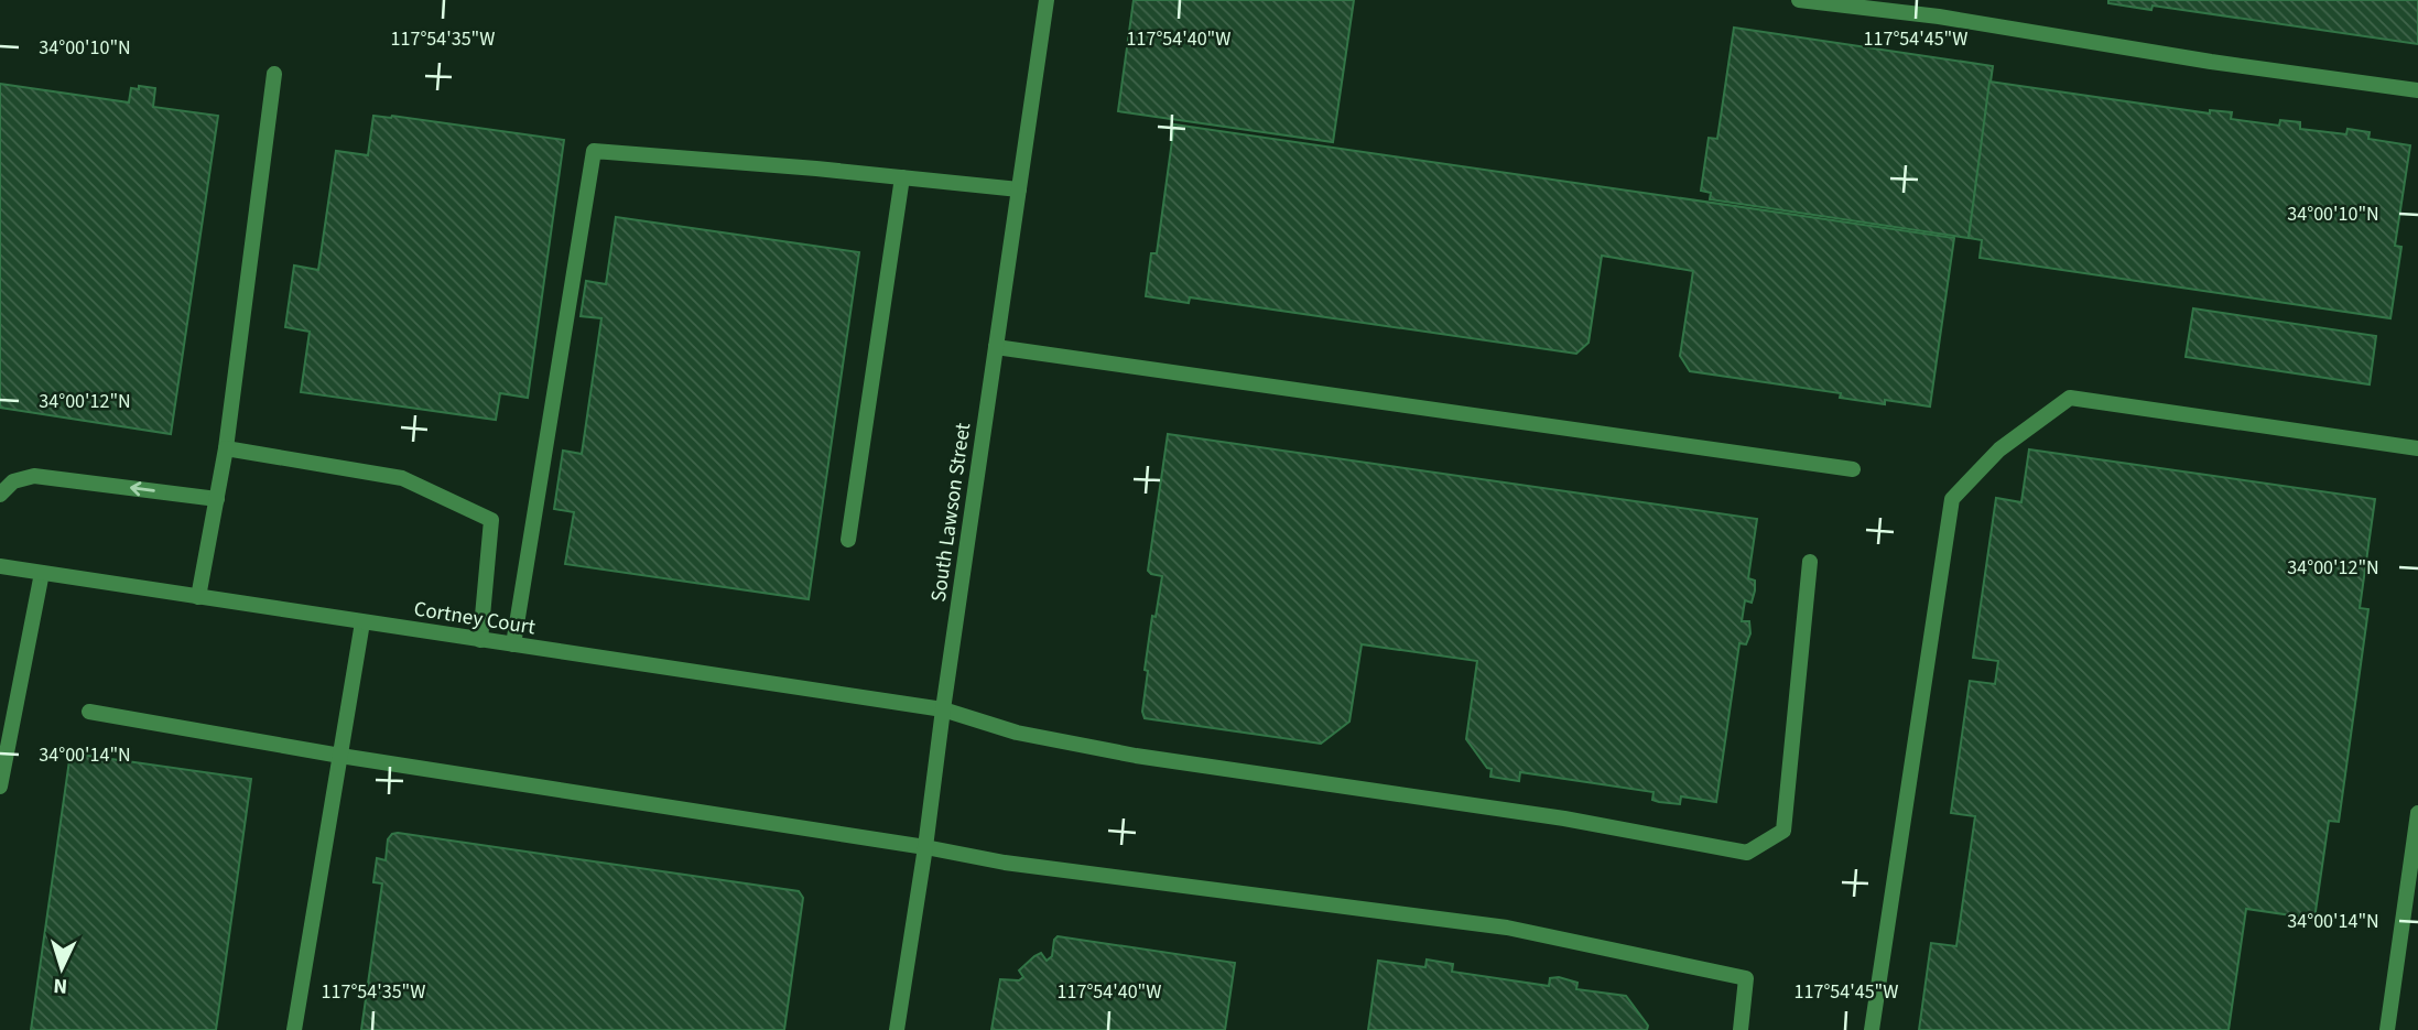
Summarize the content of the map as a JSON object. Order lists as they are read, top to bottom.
{
  "streets": {
    "street": ["South Lawson Street", "Cortney Court"]
  },
  "crossings": [
    ["South Lawson Street", "Cortney Court"]
  ],
  "north": "bottom",
  "coordinates": [
    "117°54'35\"W",
    "117°54'40\"W",
    "117°54'45\"W",
    "34°00'10\"N",
    "34°00'12\"N",
    "34°00'14\"N"
  ]
}
